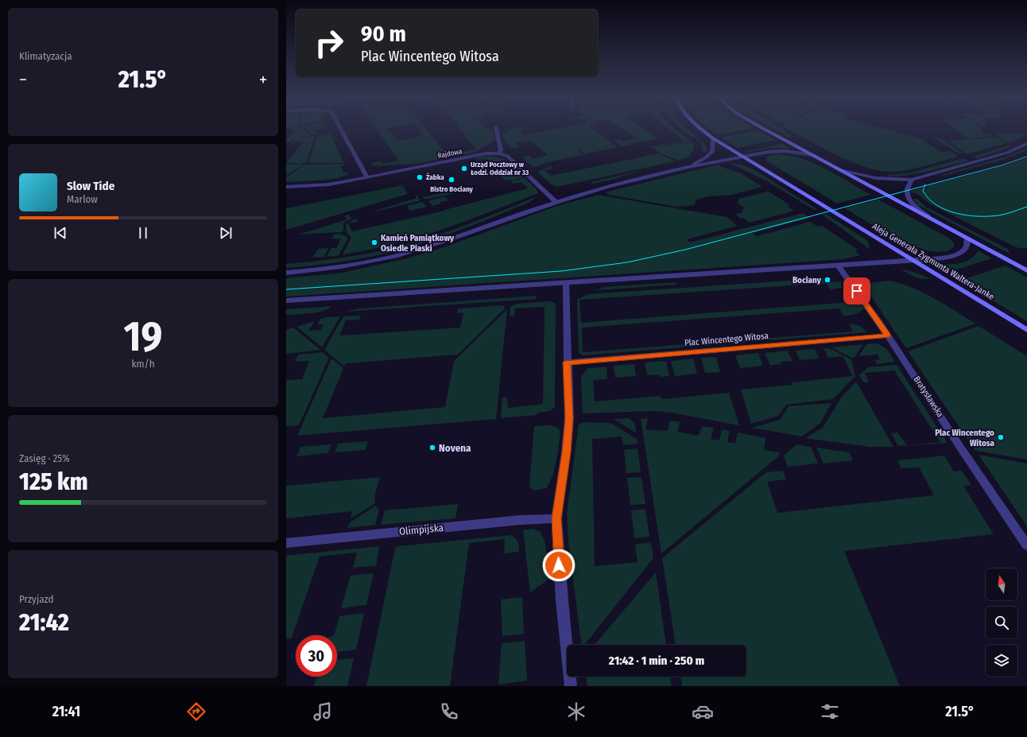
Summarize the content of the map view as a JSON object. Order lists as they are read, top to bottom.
{
  "streets": {
    "main road": ["Aleja Generała Zygmunta Waltera-Janke"],
    "street": [
      "Rajdowa",
      "Plac Wincentego Witosa",
      "Bratysławska",
      "Olimpijska"
    ]
  },
  "crossings": [
    ["Plac Wincentego Witosa", "Bratysławska"]
  ],
  "places": [
    "Urząd Pocztowy w Łodzi. Oddział nr 33",
    "Żabka",
    "Bistro Bociany",
    "Kamień Pamiątkowy Osiedle Piaski",
    "Bociany",
    "Plac Wincentego Witosa",
    "Novena"
  ],
  "north": "top",
  "page": {
    "tile": [
      "Klimatyzacja",
      ["19", "km/h"],
      ["Zasięg · 25%", "125 km"],
      ["Przyjazd", "21:42"]
    ],
    "turn": ["90 m", "Plac Wincentego Witosa"],
    "heat": ["−", "21.5°", "+"],
    "song": ["Slow Tide", "Marlow"],
    "limit": "30",
    "trip": "21:42 · 1 min · 250 m",
    "tabs": ["21:41", "21.5°"]
  }
}
